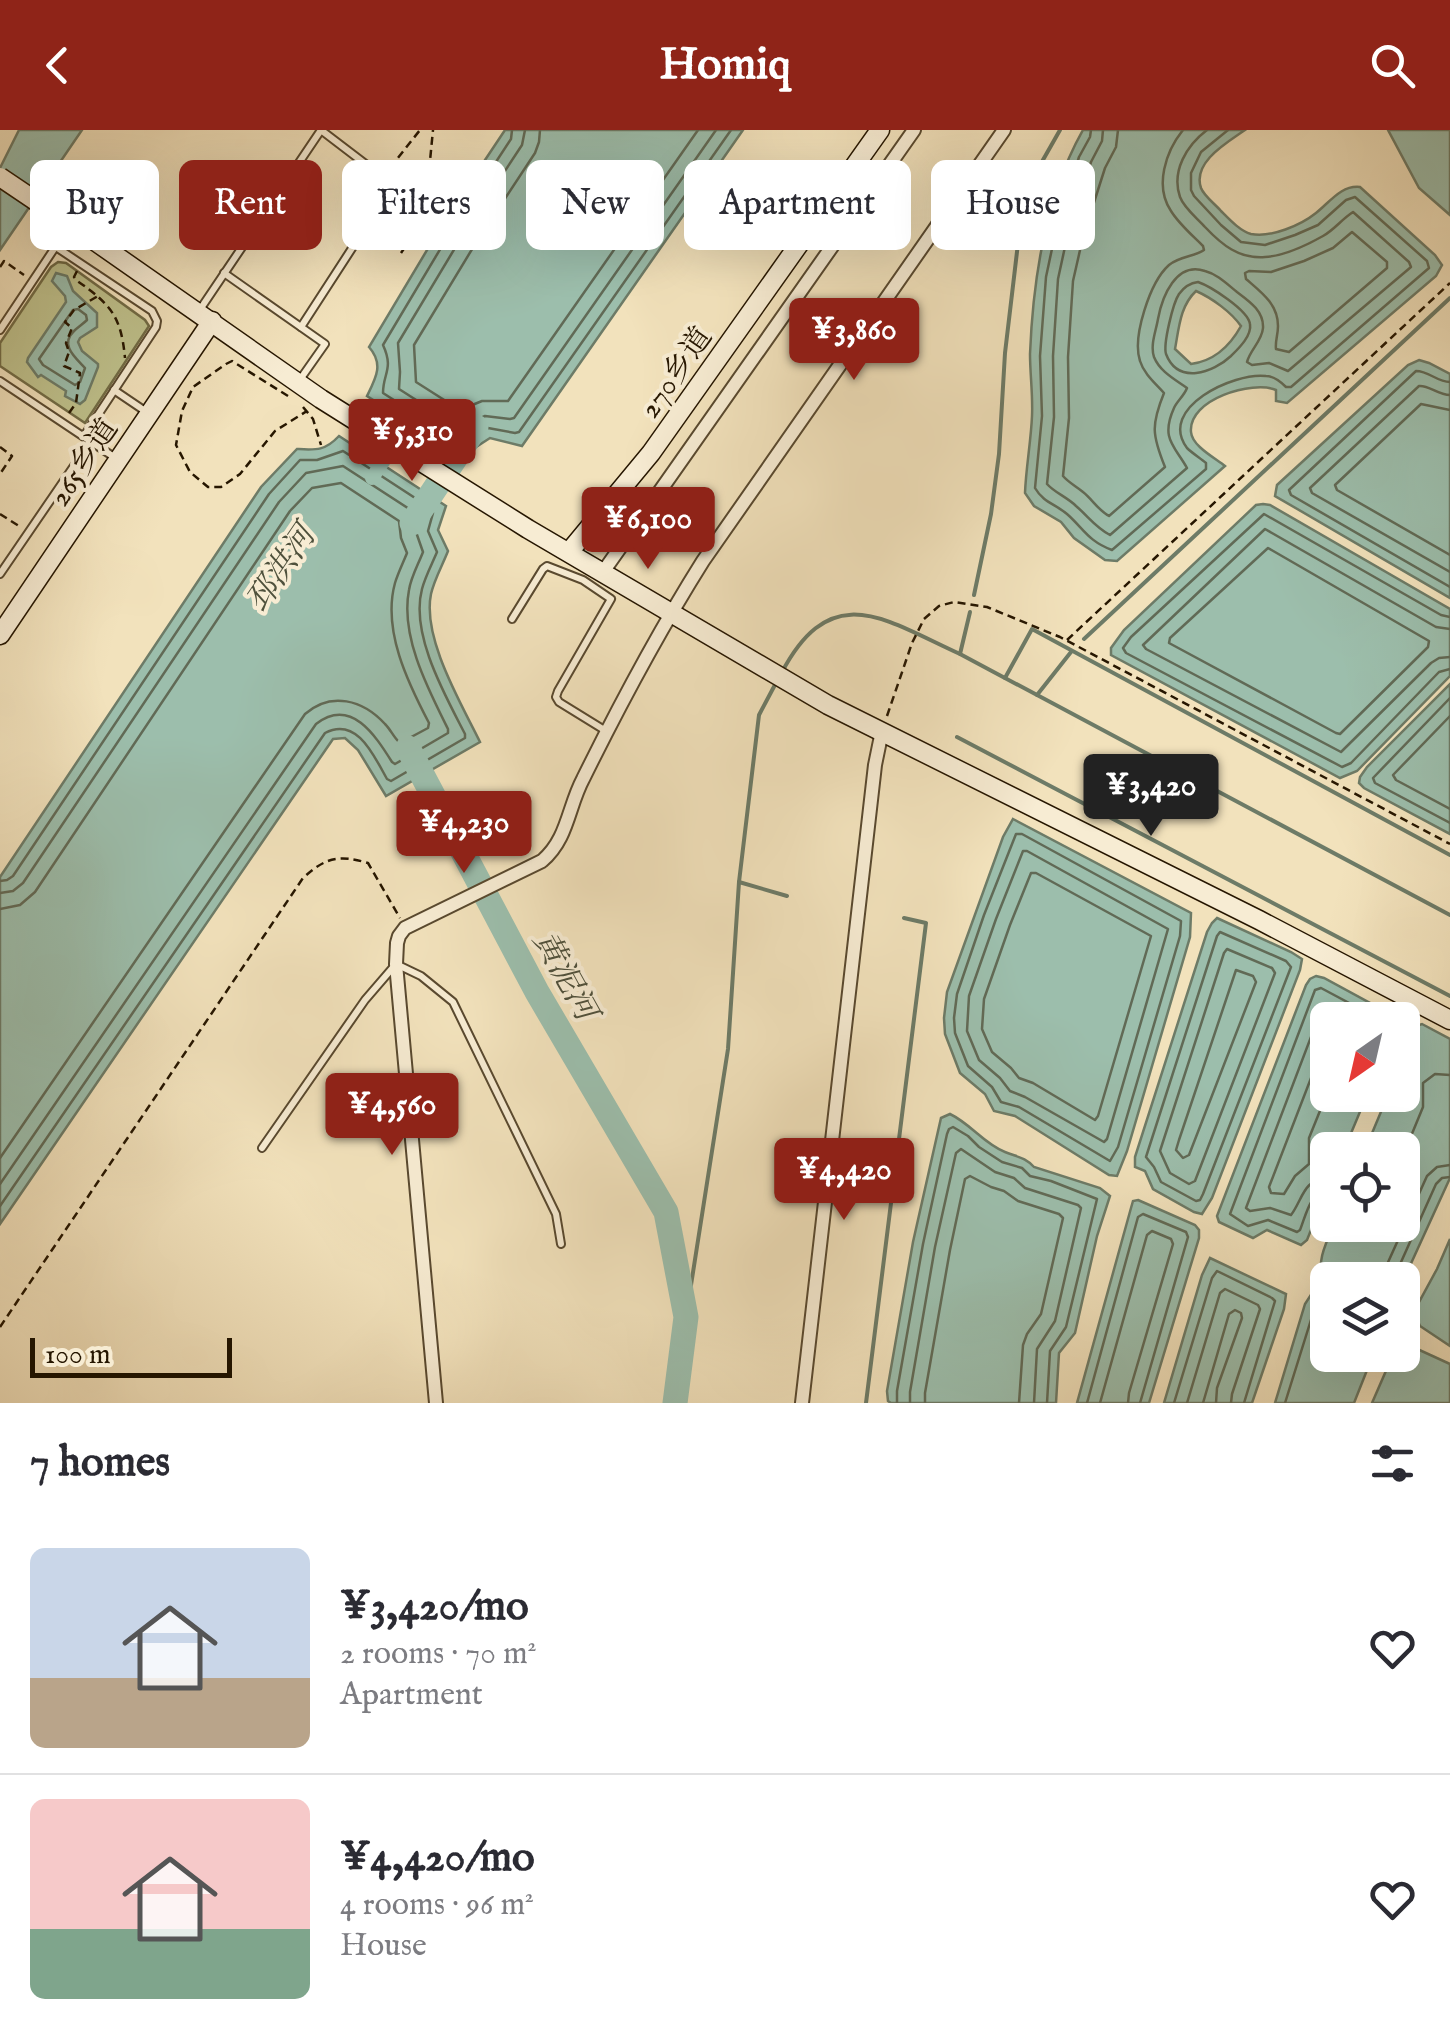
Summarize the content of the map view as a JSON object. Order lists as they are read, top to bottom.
{
  "streets": {
    "street": ["270乡道", "265乡道"]
  },
  "water": ["邳洪河", "黄泥河"],
  "scale_bar": "100 m",
  "north": "bottom left",
  "page": {
    "header": "Homiq",
    "chip": [
      "Buy",
      "Rent",
      "Filters",
      "New",
      "Apartment",
      "House"
    ],
    "price": [
      "¥3,860",
      "¥5,310",
      "¥6,100",
      "¥3,420",
      "¥4,230",
      "¥4,560",
      "¥4,420"
    ],
    "scale": "100 m",
    "heading": "7 homes",
    "list": [
      {
        "name": "¥3,420/mo",
        "note": "2 rooms · 70 m² · Apartment"
      },
      {
        "name": "¥4,420/mo",
        "note": "4 rooms · 96 m² · House"
      }
    ]
  }
}
